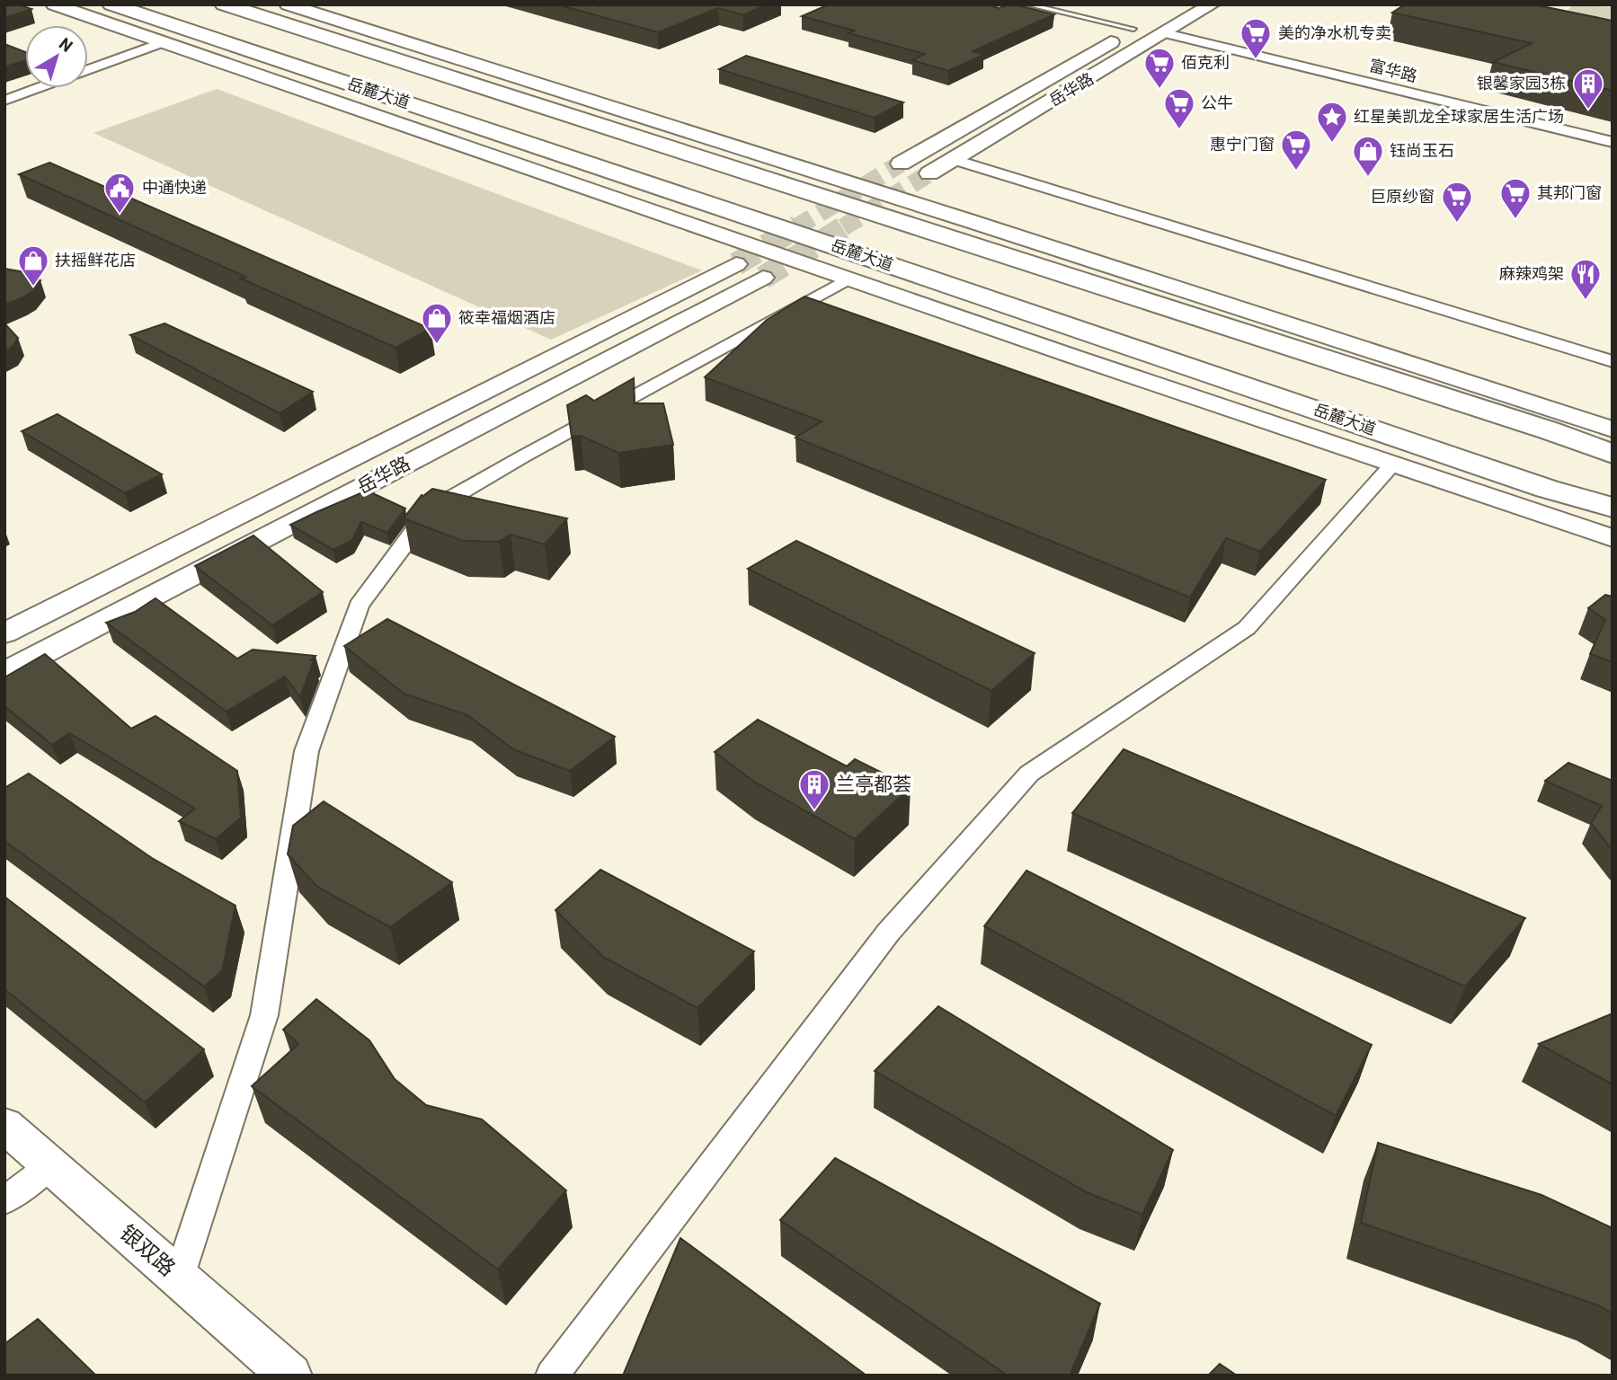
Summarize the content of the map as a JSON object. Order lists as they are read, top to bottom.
{
  "streets": {
    "highway": ["岳麓大道"],
    "street": ["富华路", "岳华路", "银双路"]
  },
  "crossings": [
    ["富华路", "岳华路"]
  ],
  "places": {
    "supermarket": [
      "美的净水机专卖",
      "佰克利",
      "公牛",
      "惠宁门窗",
      "其邦门窗",
      "巨原纱窗"
    ],
    "building": ["银馨家园3栋", "兰亭都荟"],
    "place": ["红星美凯龙全球家居生活广场"],
    "shop": ["钰尚玉石", "扶摇鲜花店", "筱幸福烟酒店"],
    "public building": ["中通快递"],
    "restaurant": ["麻辣鸡架"]
  },
  "north": "top right"
}
